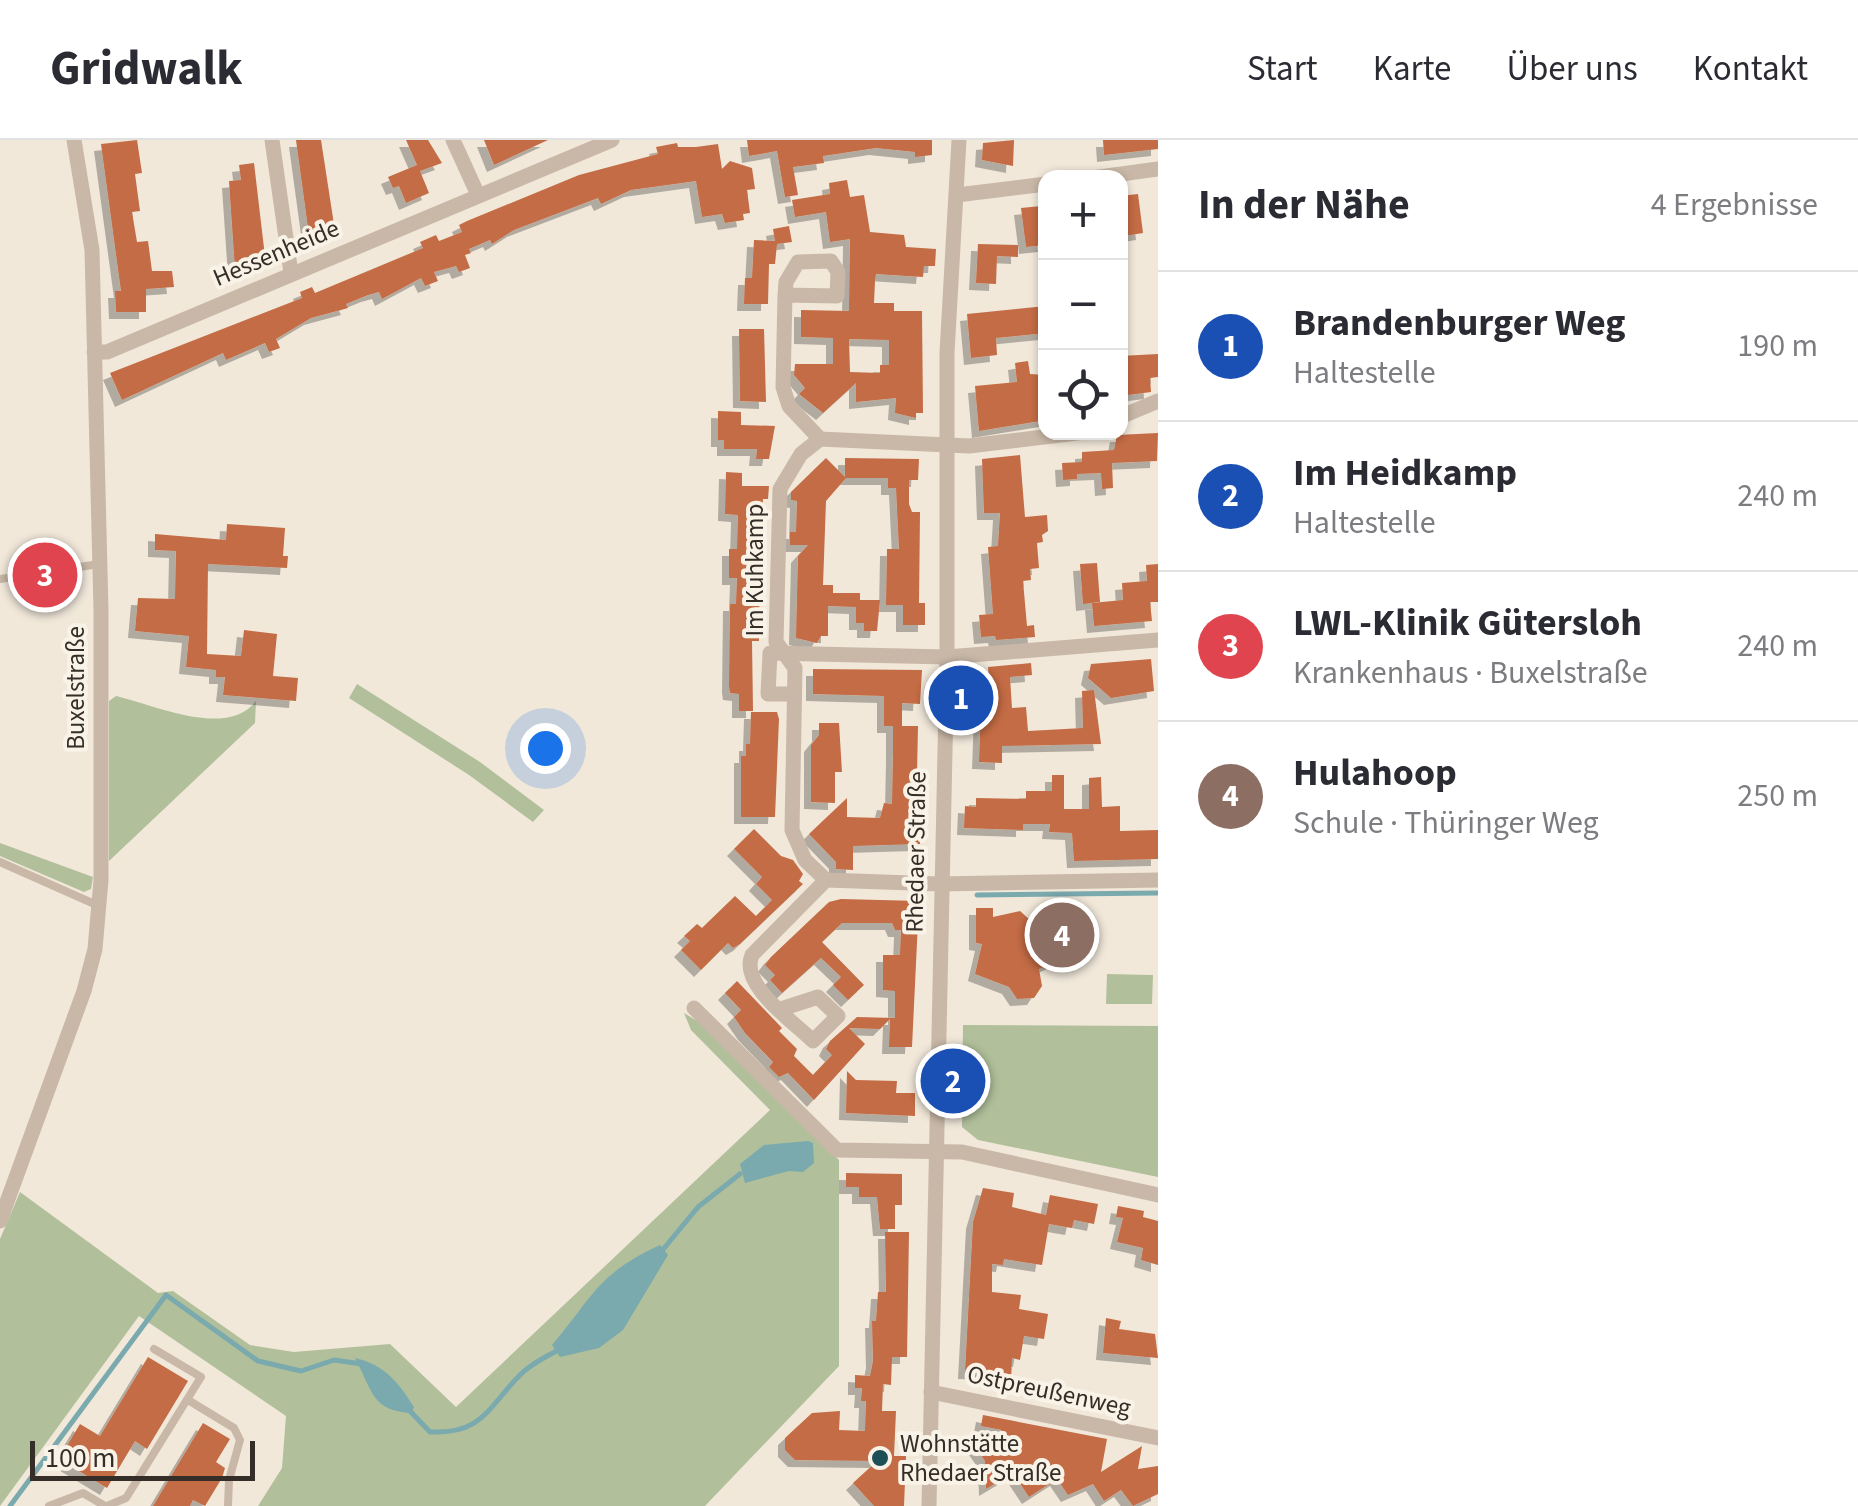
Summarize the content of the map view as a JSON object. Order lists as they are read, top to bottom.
{
  "streets": {
    "street": [
      "Hessenheide",
      "Im Kuhkamp",
      "Buxelstraße",
      "Rhedaer Straße",
      "Ostpreußenweg"
    ]
  },
  "crossings": [
    ["Hessenheide", "Buxelstraße"],
    ["Im Kuhkamp", "Rhedaer Straße"],
    ["Rhedaer Straße", "Ostpreußenweg"]
  ],
  "places": ["Wohnstätte Rhedaer Straße"],
  "scale_bar": "100 m",
  "page": {
    "header": "Gridwalk",
    "nav": [
      "Start",
      "Karte",
      "Über uns",
      "Kontakt"
    ],
    "heading": ["In der Nähe", "4 Ergebnisse"],
    "map_buttons": ["+", "−"],
    "list": [
      {
        "mark": "1",
        "name": "Brandenburger Weg",
        "note": "Haltestelle",
        "value": "190 m"
      },
      {
        "mark": "2",
        "name": "Im Heidkamp",
        "note": "Haltestelle",
        "value": "240 m"
      },
      {
        "mark": "3",
        "name": "LWL-Klinik Gütersloh",
        "note": "Krankenhaus · Buxelstraße",
        "value": "240 m"
      },
      {
        "mark": "4",
        "name": "Hulahoop",
        "note": "Schule · Thüringer Weg",
        "value": "250 m"
      }
    ],
    "pins": [
      "3",
      "1",
      "4",
      "2"
    ],
    "scale": "100 m"
  }
}
